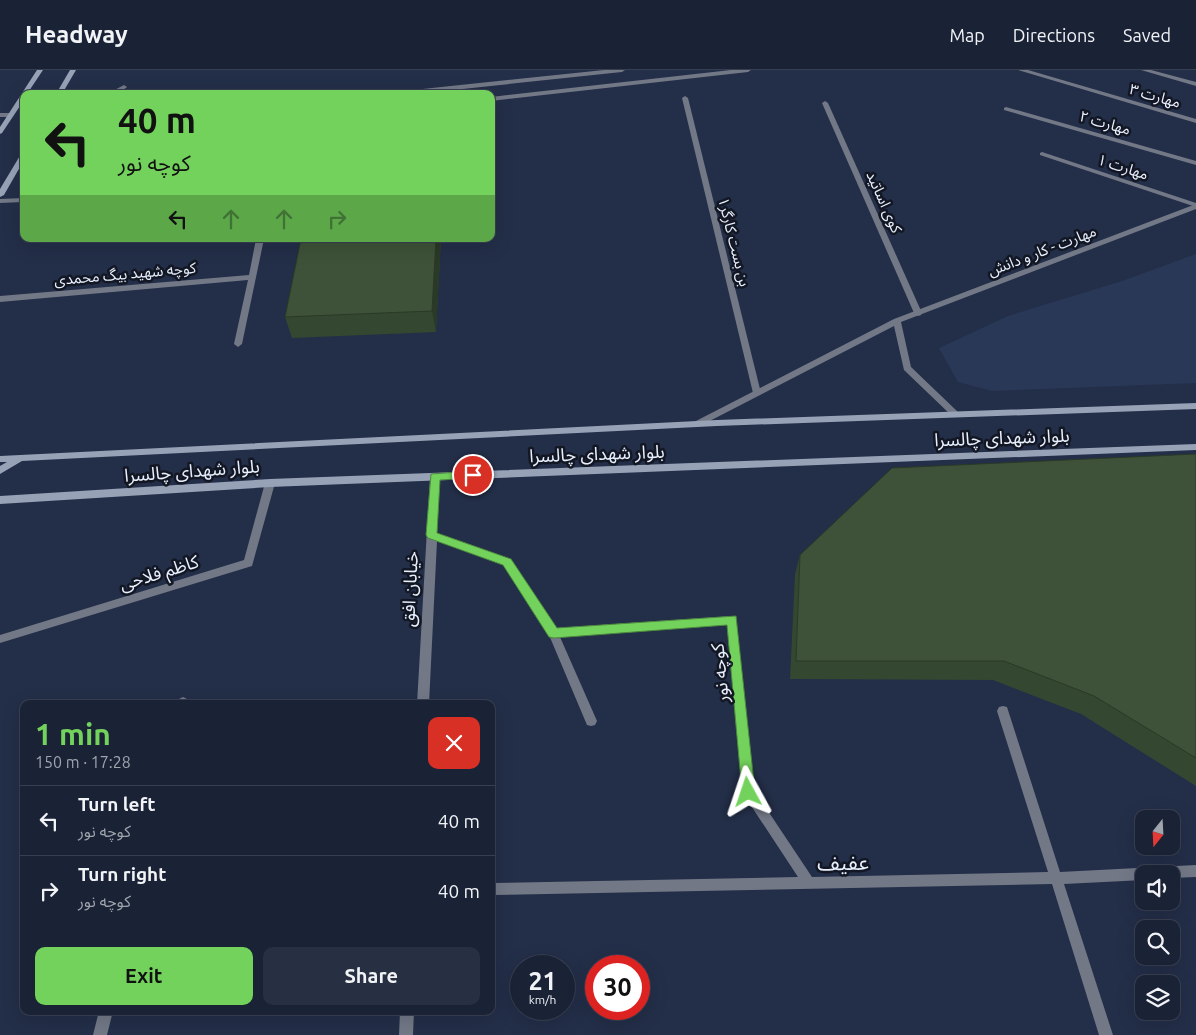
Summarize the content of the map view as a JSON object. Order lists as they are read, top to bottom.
{
  "streets": {
    "main road": ["بلوار شهدای چالسرا"],
    "street": [
      "مهارت ۳",
      "مهارت ۲",
      "مهارت ۱",
      "کوی اساتید",
      "بن بست کارگر۱",
      "مهارت - کار و دانش",
      "کوچه شهید بیگ محمدی",
      "کاظم فلاحی",
      "خیابان افق",
      "کوچه نور",
      "عفیف"
    ]
  },
  "crossings": [
    ["مهارت ۱", "مهارت - کار و دانش"],
    ["کوی اساتید", "مهارت - کار و دانش"],
    ["بن بست کارگر۱", "مهارت - کار و دانش"],
    ["مهارت - کار و دانش", "بلوار شهدای چالسرا"],
    ["بلوار شهدای چالسرا", "کاظم فلاحی"],
    ["بلوار شهدای چالسرا", "خیابان افق"],
    ["کوچه نور", "عفیف"]
  ],
  "north": "bottom",
  "page": {
    "header": "Headway",
    "nav": ["Map", "Directions", "Saved"],
    "turn": ["40 m", "کوچه نور"],
    "heading": ["1 min", "150 m · 17:28"],
    "list": [
      {
        "name": "Turn left",
        "note": "کوچه نور",
        "value": "40 m"
      },
      {
        "name": "Turn right",
        "note": "کوچه نور",
        "value": "40 m"
      }
    ],
    "buttons": ["Exit", "Share"],
    "speed": "21 km/h",
    "limit": "30"
  }
}
